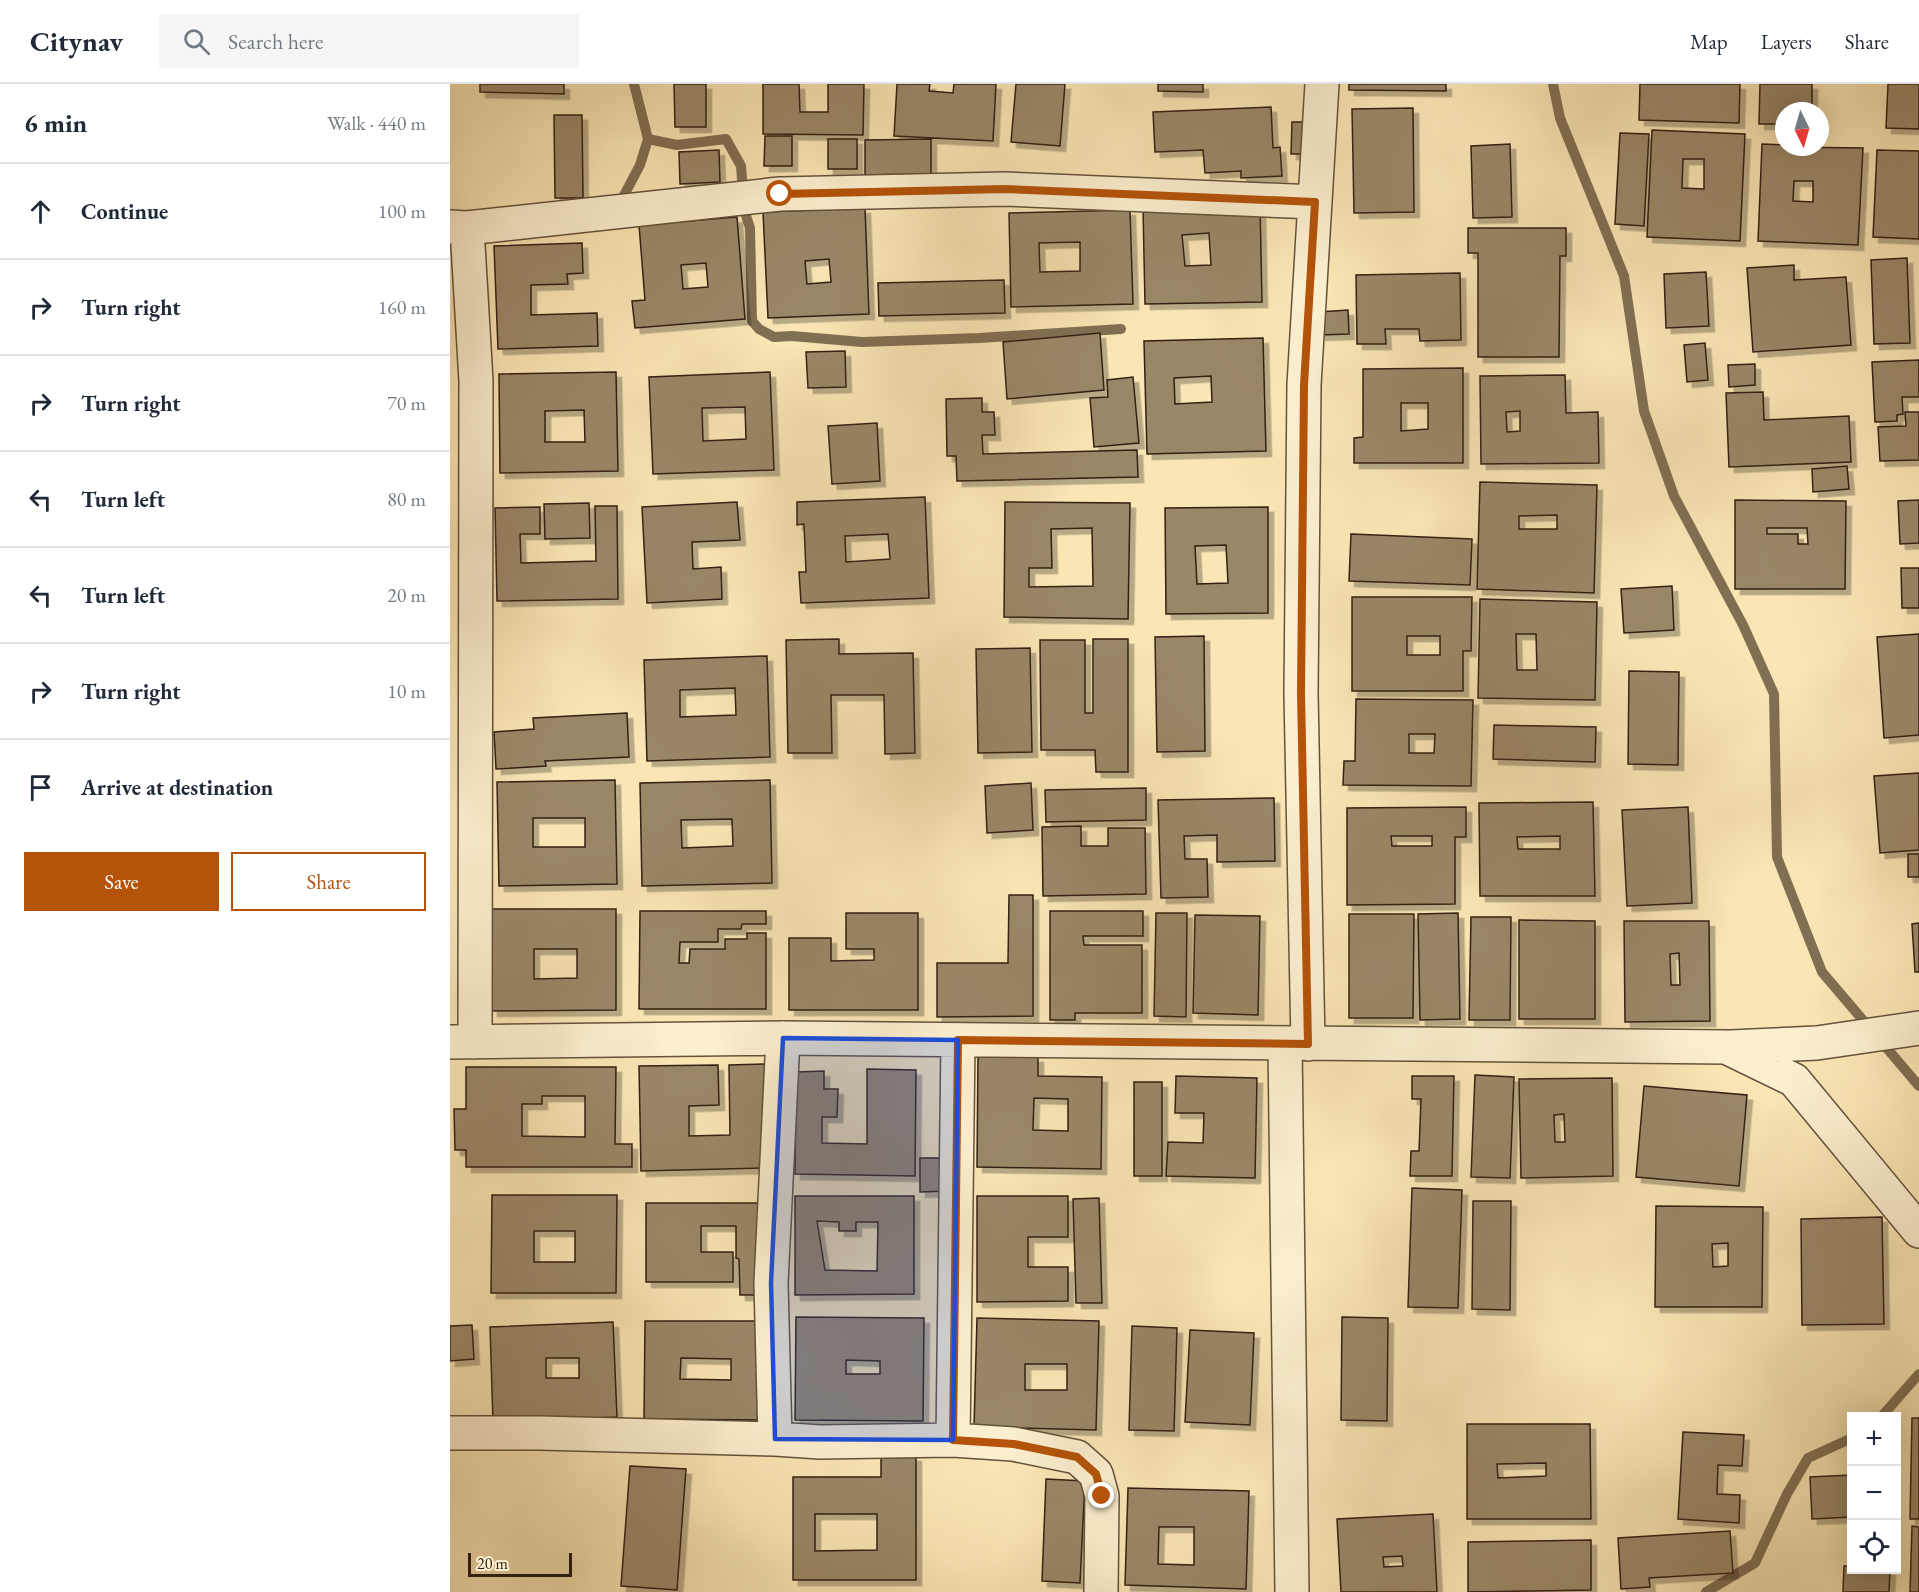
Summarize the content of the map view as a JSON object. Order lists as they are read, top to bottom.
{
  "scale_bar": "20 m",
  "north": "bottom",
  "page": {
    "header": "Citynav",
    "search": "Search here",
    "nav": ["Map", "Layers", "Share"],
    "heading": ["6 min", "Walk · 440 m"],
    "list": [
      ["Continue", "100 m"],
      ["Turn right", "160 m"],
      ["Turn right", "70 m"],
      ["Turn left", "80 m"],
      ["Turn left", "20 m"],
      ["Turn right", "10 m"],
      "Arrive at destination"
    ],
    "buttons": ["Save", "Share"],
    "map_buttons": ["+", "−"],
    "scale": "20 m"
  }
}
